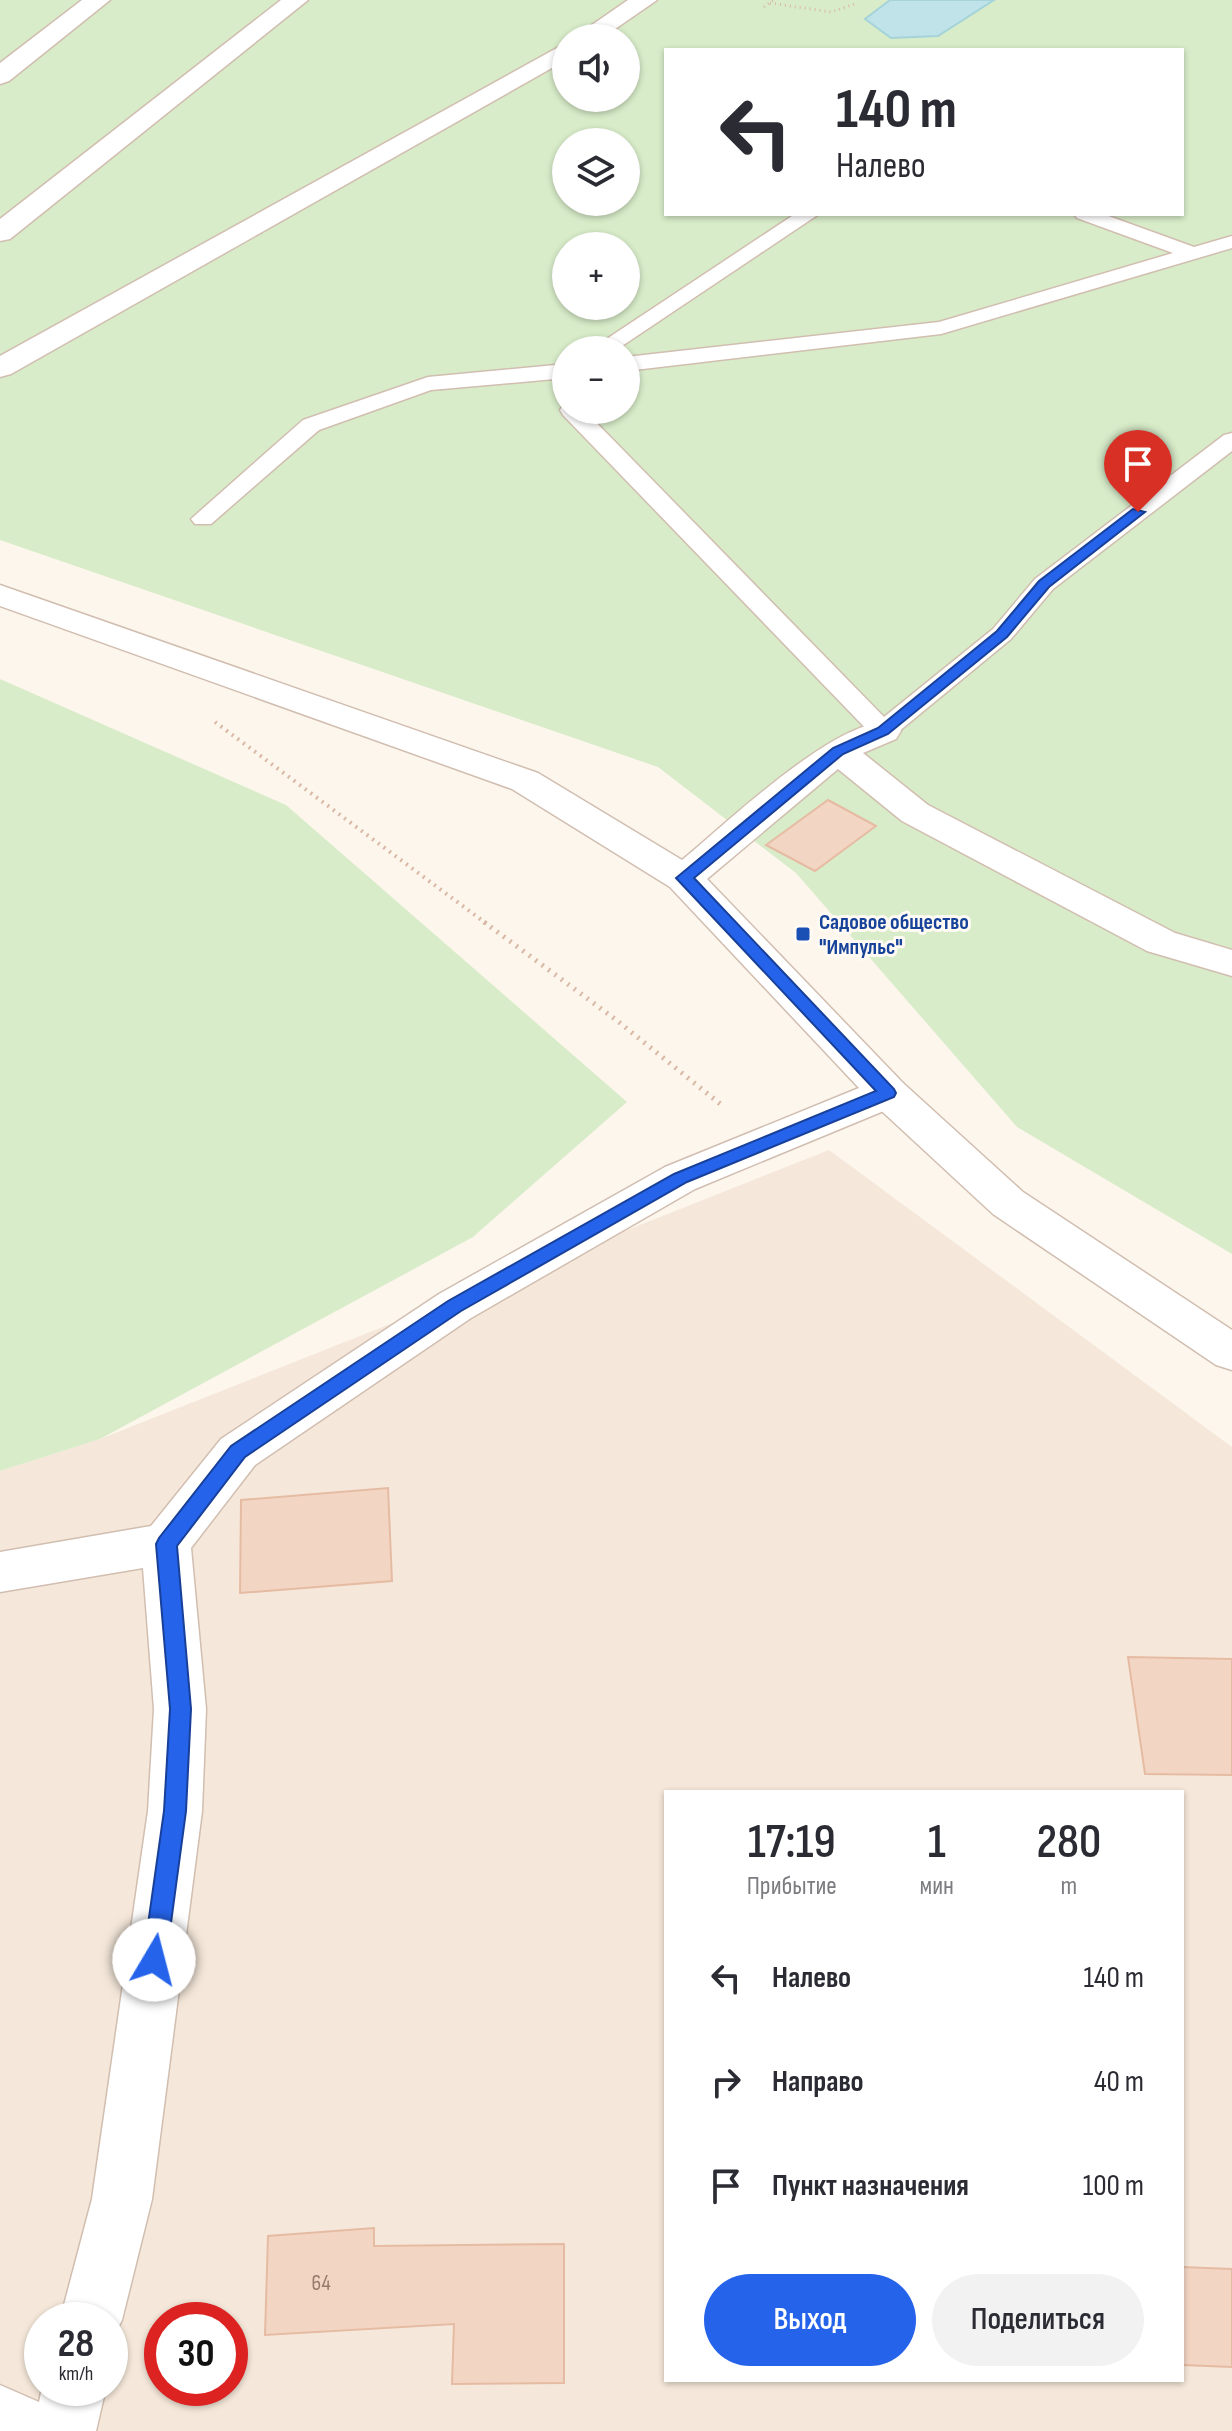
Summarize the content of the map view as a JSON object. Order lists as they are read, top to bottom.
{
  "places": {
    "transit": ["Садовое общество \"Импульс\""]
  },
  "house_numbers": ["64"],
  "page": {
    "map_buttons": ["+", "−"],
    "turn": ["140 m", "Налево"],
    "eta": [
      "17:19",
      "Прибытие",
      "1",
      "мин",
      "280",
      "m"
    ],
    "list": [
      {
        "name": "Налево",
        "value": "140 m"
      },
      {
        "name": "Направо",
        "value": "40 m"
      },
      {
        "name": "Пункт назначения",
        "value": "100 m"
      }
    ],
    "buttons": ["Выход", "Поделиться"],
    "speed": "28 km/h",
    "limit": "30"
  }
}
